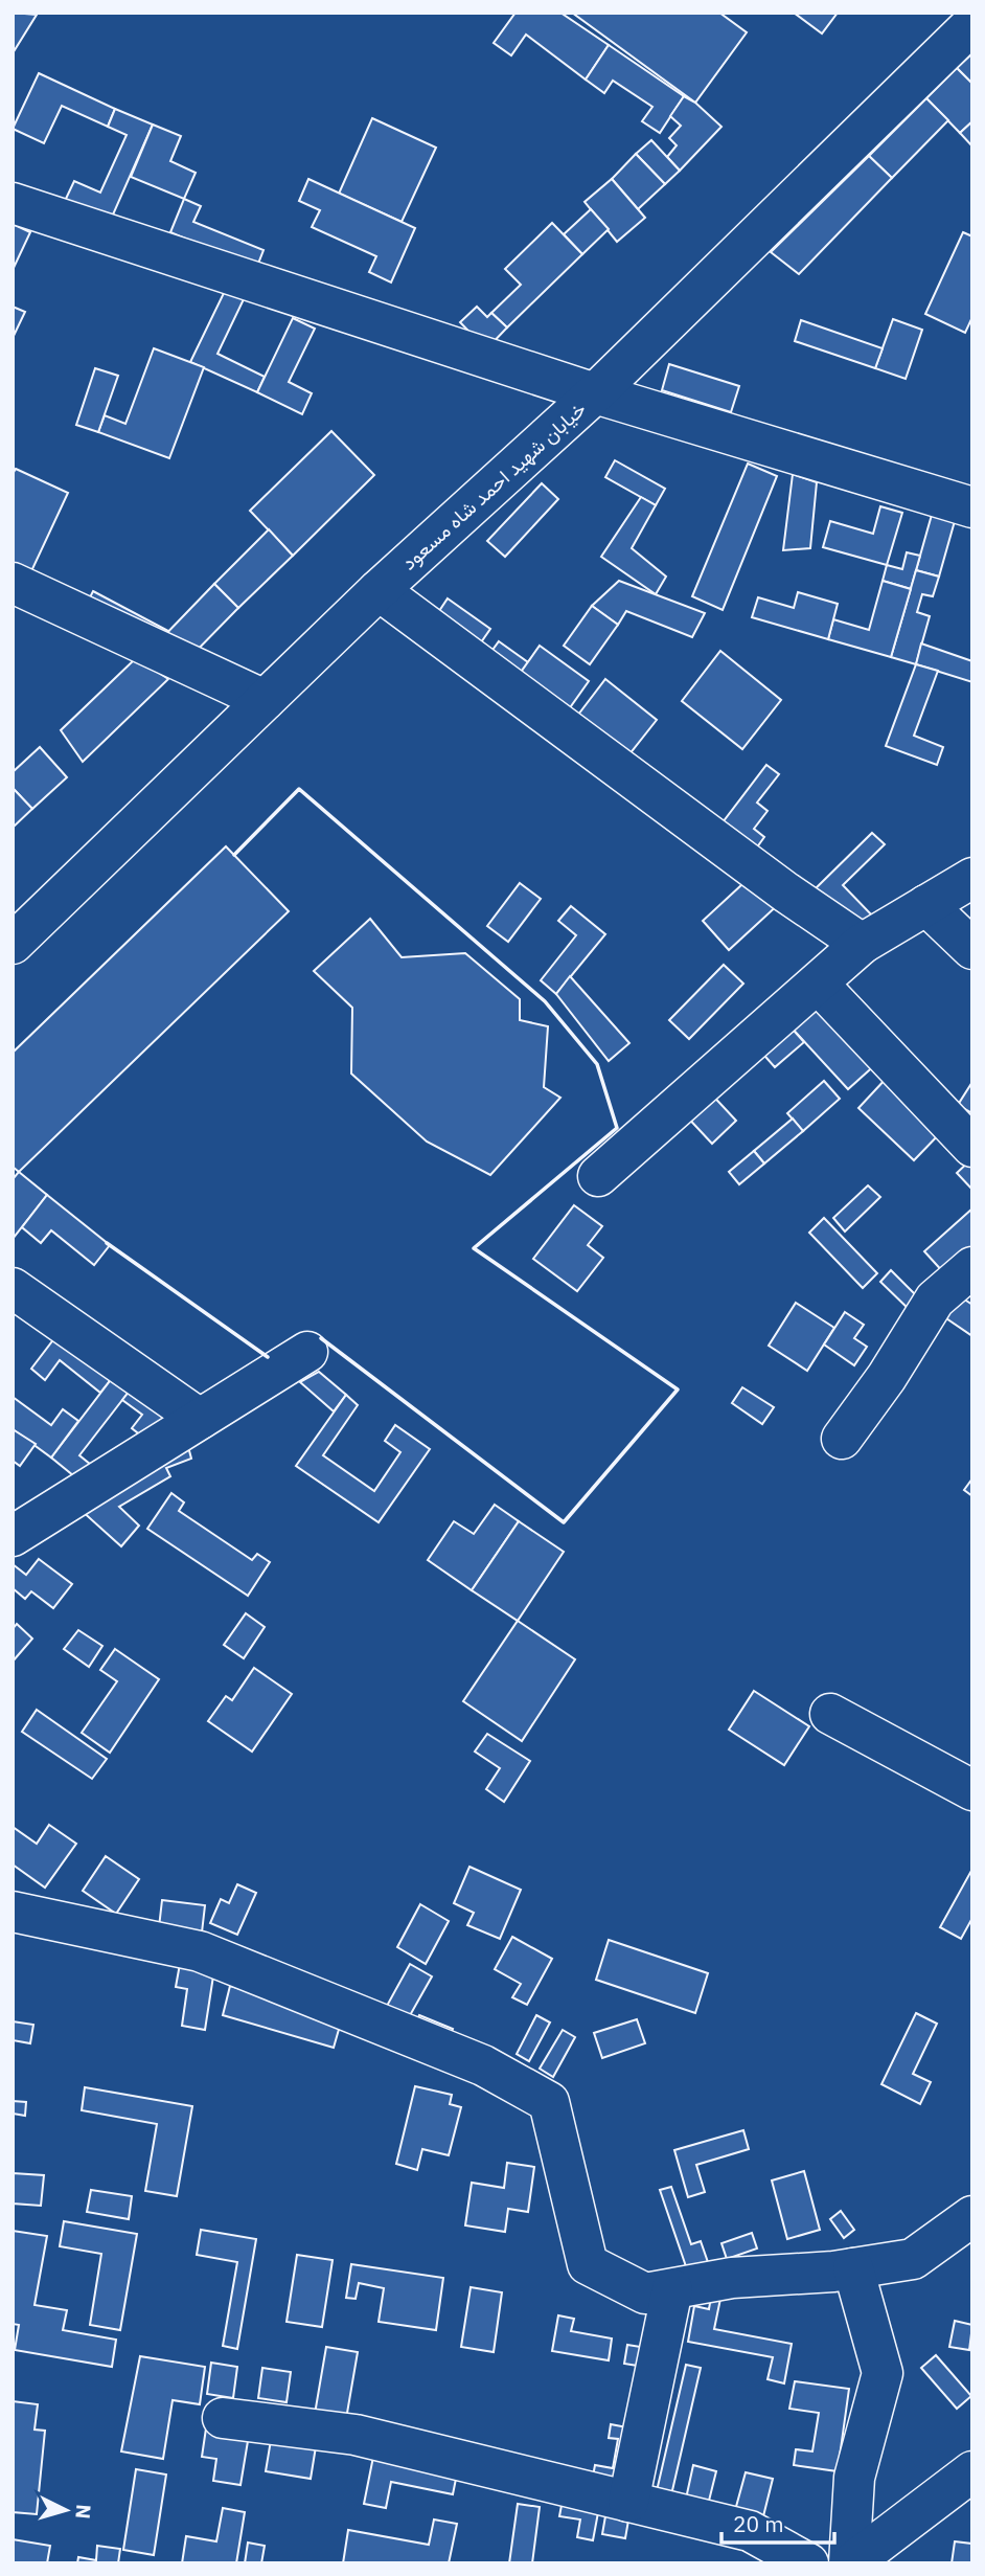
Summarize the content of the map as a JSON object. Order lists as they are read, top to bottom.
{
  "streets": {
    "street": ["خیابان شهید احمد شاه مسعود"]
  },
  "scale_bar": "20 m",
  "north": "right"
}
